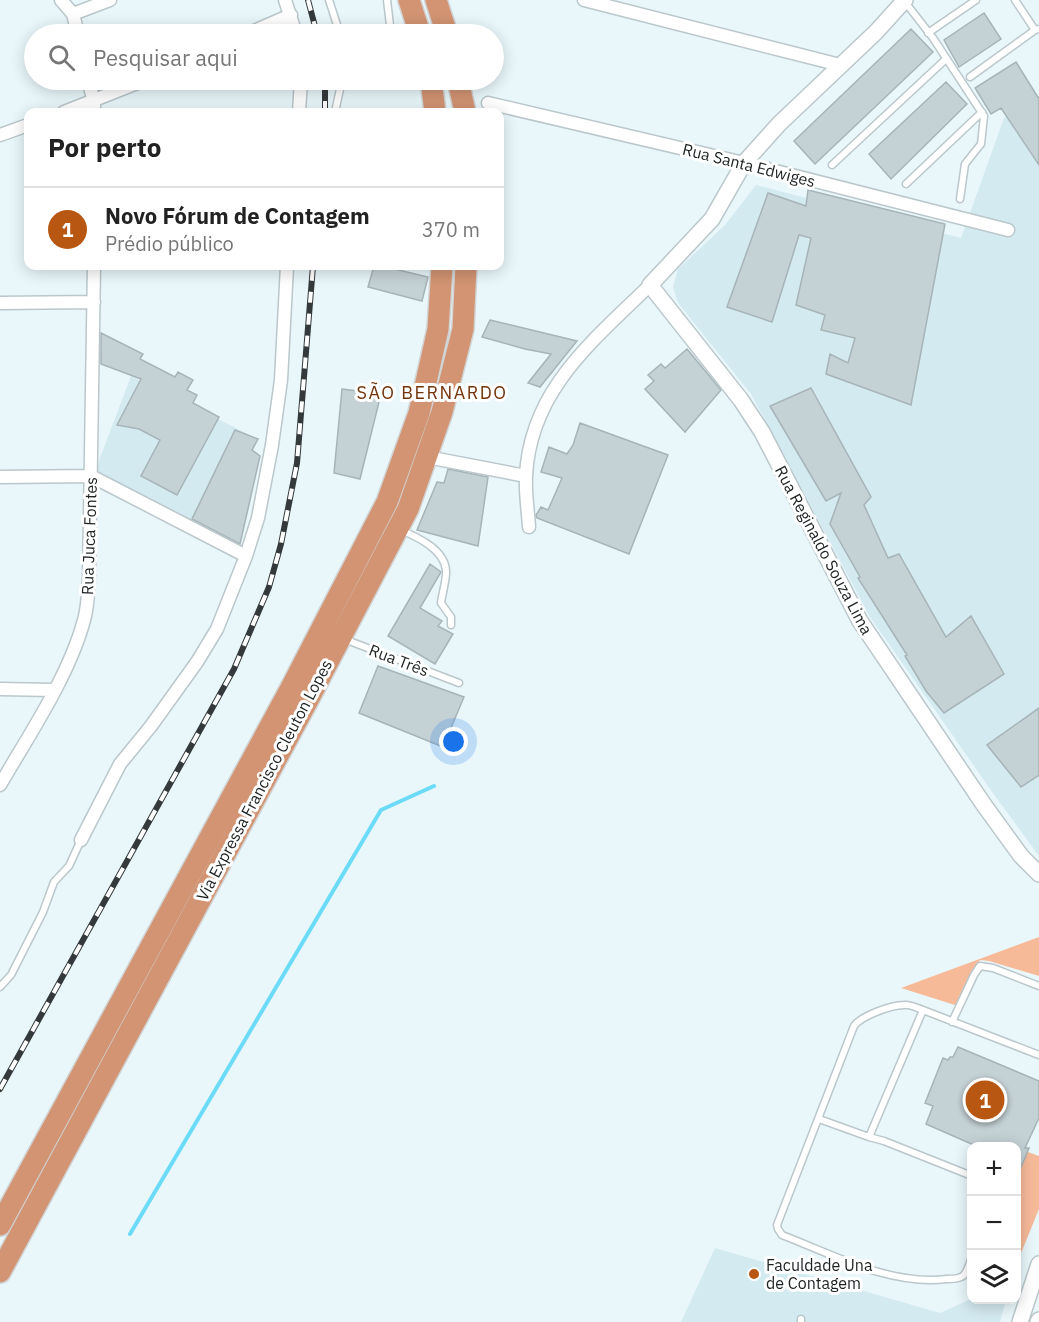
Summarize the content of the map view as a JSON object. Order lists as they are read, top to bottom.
{
  "streets": {
    "highway": ["Via Expressa Francisco Cleuton Lopes"],
    "street": ["Rua Santa Edwiges", "Rua Juca Fontes", "Rua Reginaldo Souza Lima"],
    "lane": ["Rua Três"]
  },
  "crossings": [
    ["Rua Três", "Via Expressa Francisco Cleuton Lopes"]
  ],
  "districts": ["SÃO BERNARDO"],
  "places": ["Faculdade Una de Contagem"],
  "page": {
    "search": "Pesquisar aqui",
    "heading": "Por perto",
    "list": [
      {
        "mark": "1",
        "name": "Novo Fórum de Contagem",
        "note": "Prédio público",
        "value": "370 m"
      }
    ],
    "pins": "1",
    "map_buttons": ["+", "−"]
  }
}
